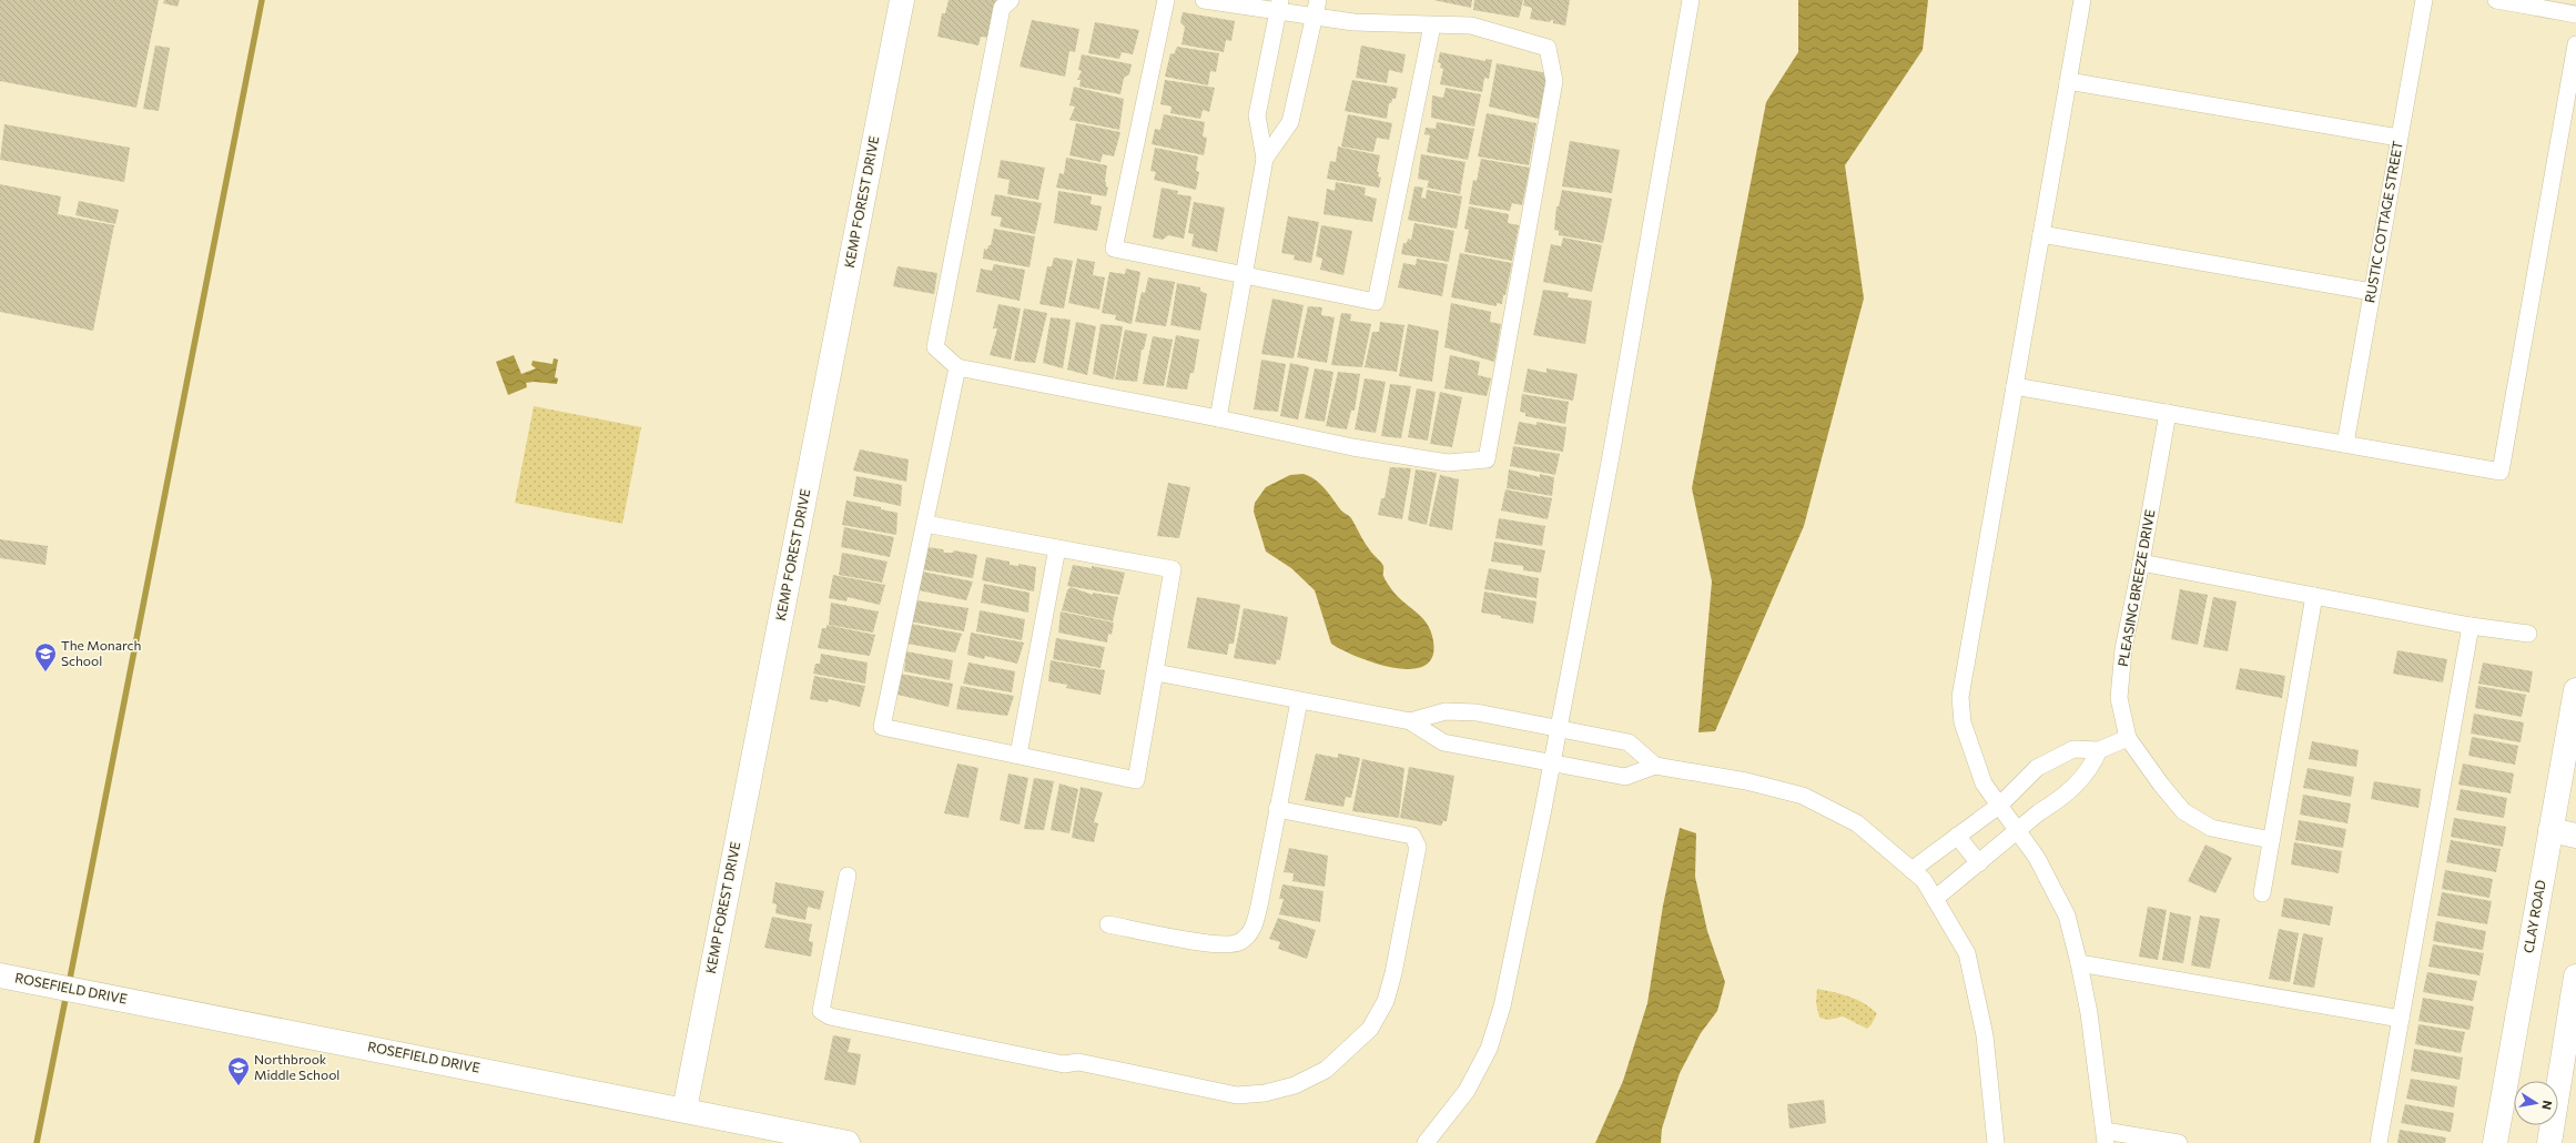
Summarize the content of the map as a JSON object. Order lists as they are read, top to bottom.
{
  "streets": {
    "street": [
      "KEMP FOREST DRIVE",
      "RUSTIC COTTAGE STREET",
      "PLEASING BREEZE DRIVE",
      "CLAY ROAD",
      "ROSEFIELD DRIVE"
    ]
  },
  "crossings": [
    ["KEMP FOREST DRIVE", "ROSEFIELD DRIVE"]
  ],
  "places": {
    "school or university": ["The Monarch School", "Northbrook Middle School"]
  },
  "north": "right"
}
